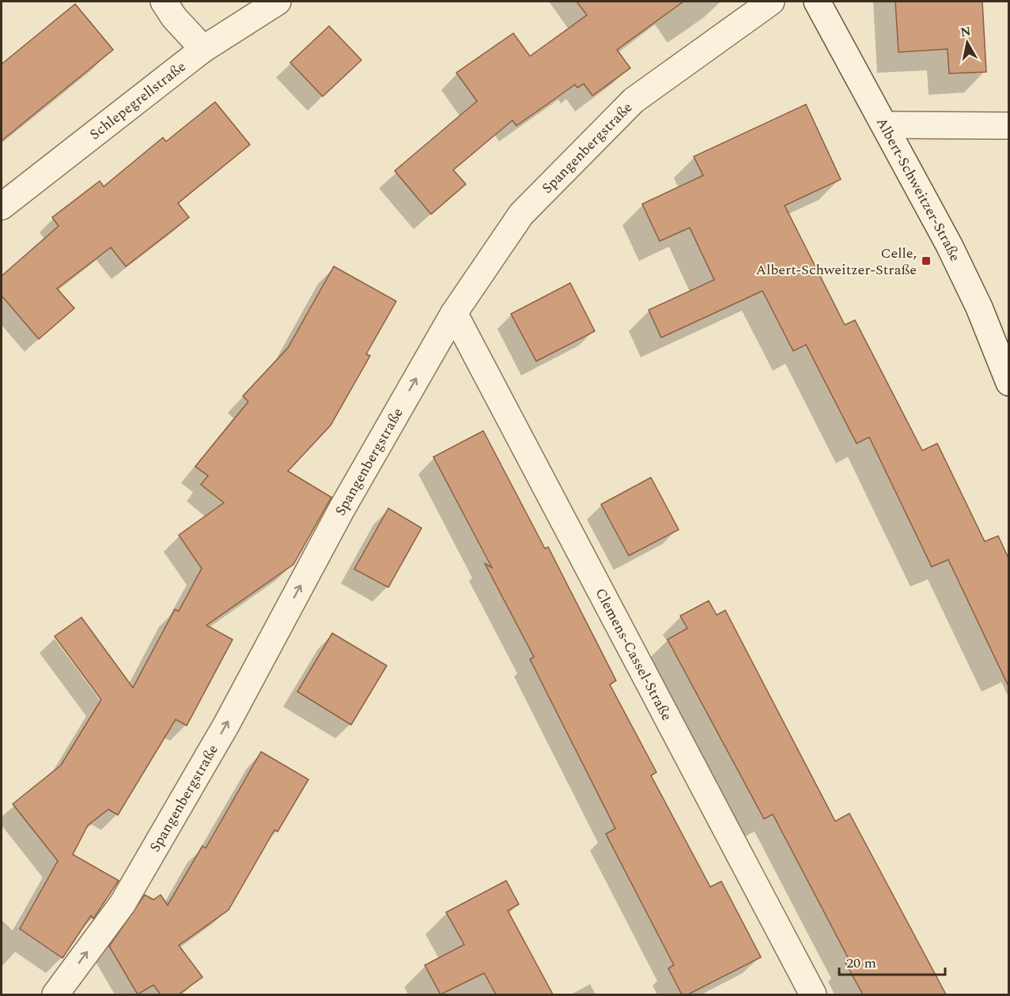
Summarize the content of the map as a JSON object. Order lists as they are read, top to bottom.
{
  "streets": {
    "street": [
      "Schlepegrellstraße",
      "Spangenbergstraße",
      "Albert-Schweitzer-Straße",
      "Clemens-Cassel-Straße"
    ]
  },
  "crossings": [
    ["Spangenbergstraße", "Clemens-Cassel-Straße"]
  ],
  "one_way": ["Spangenbergstraße"],
  "places": {
    "transit": ["Celle, Albert-Schweitzer-Straße"]
  },
  "scale_bar": "20 m",
  "north": "top"
}
